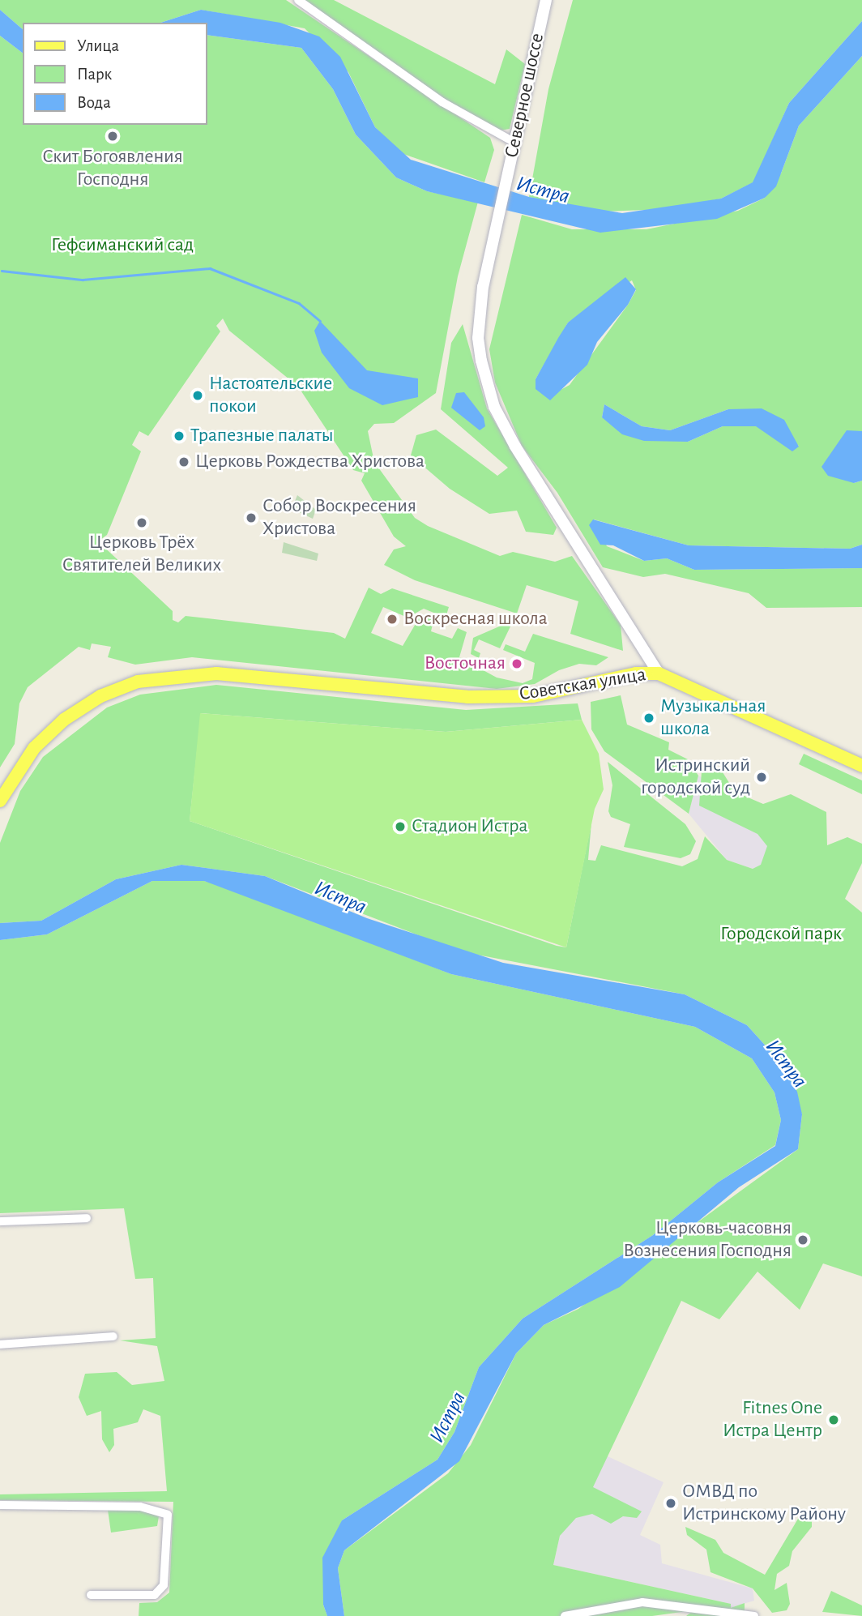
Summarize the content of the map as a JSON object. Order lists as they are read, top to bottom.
{
  "streets": {
    "main road": ["Северное шоссе", "Советская улица"]
  },
  "crossings": [
    ["Северное шоссе", "Советская улица"]
  ],
  "water": ["Истра"],
  "parks": ["Гефсиманский сад", "Городской парк"],
  "places": [
    "Скит Богоявления Господня",
    "Настоятельские покои",
    "Трапезные палаты",
    "Церковь Рождества Христова",
    "Собор Воскресения Христова",
    "Церковь Трёх Святителей Великих",
    "Воскресная школа",
    "Восточная",
    "Музыкальная школа",
    "Истринский городской суд",
    "Стадион Истра",
    "Церковь-часовня Вознесения Господня",
    "Fitnes One Истра Центр",
    "ОМВД по Истринскому Району"
  ],
  "legend": ["Улица", "Парк", "Вода"]
}
